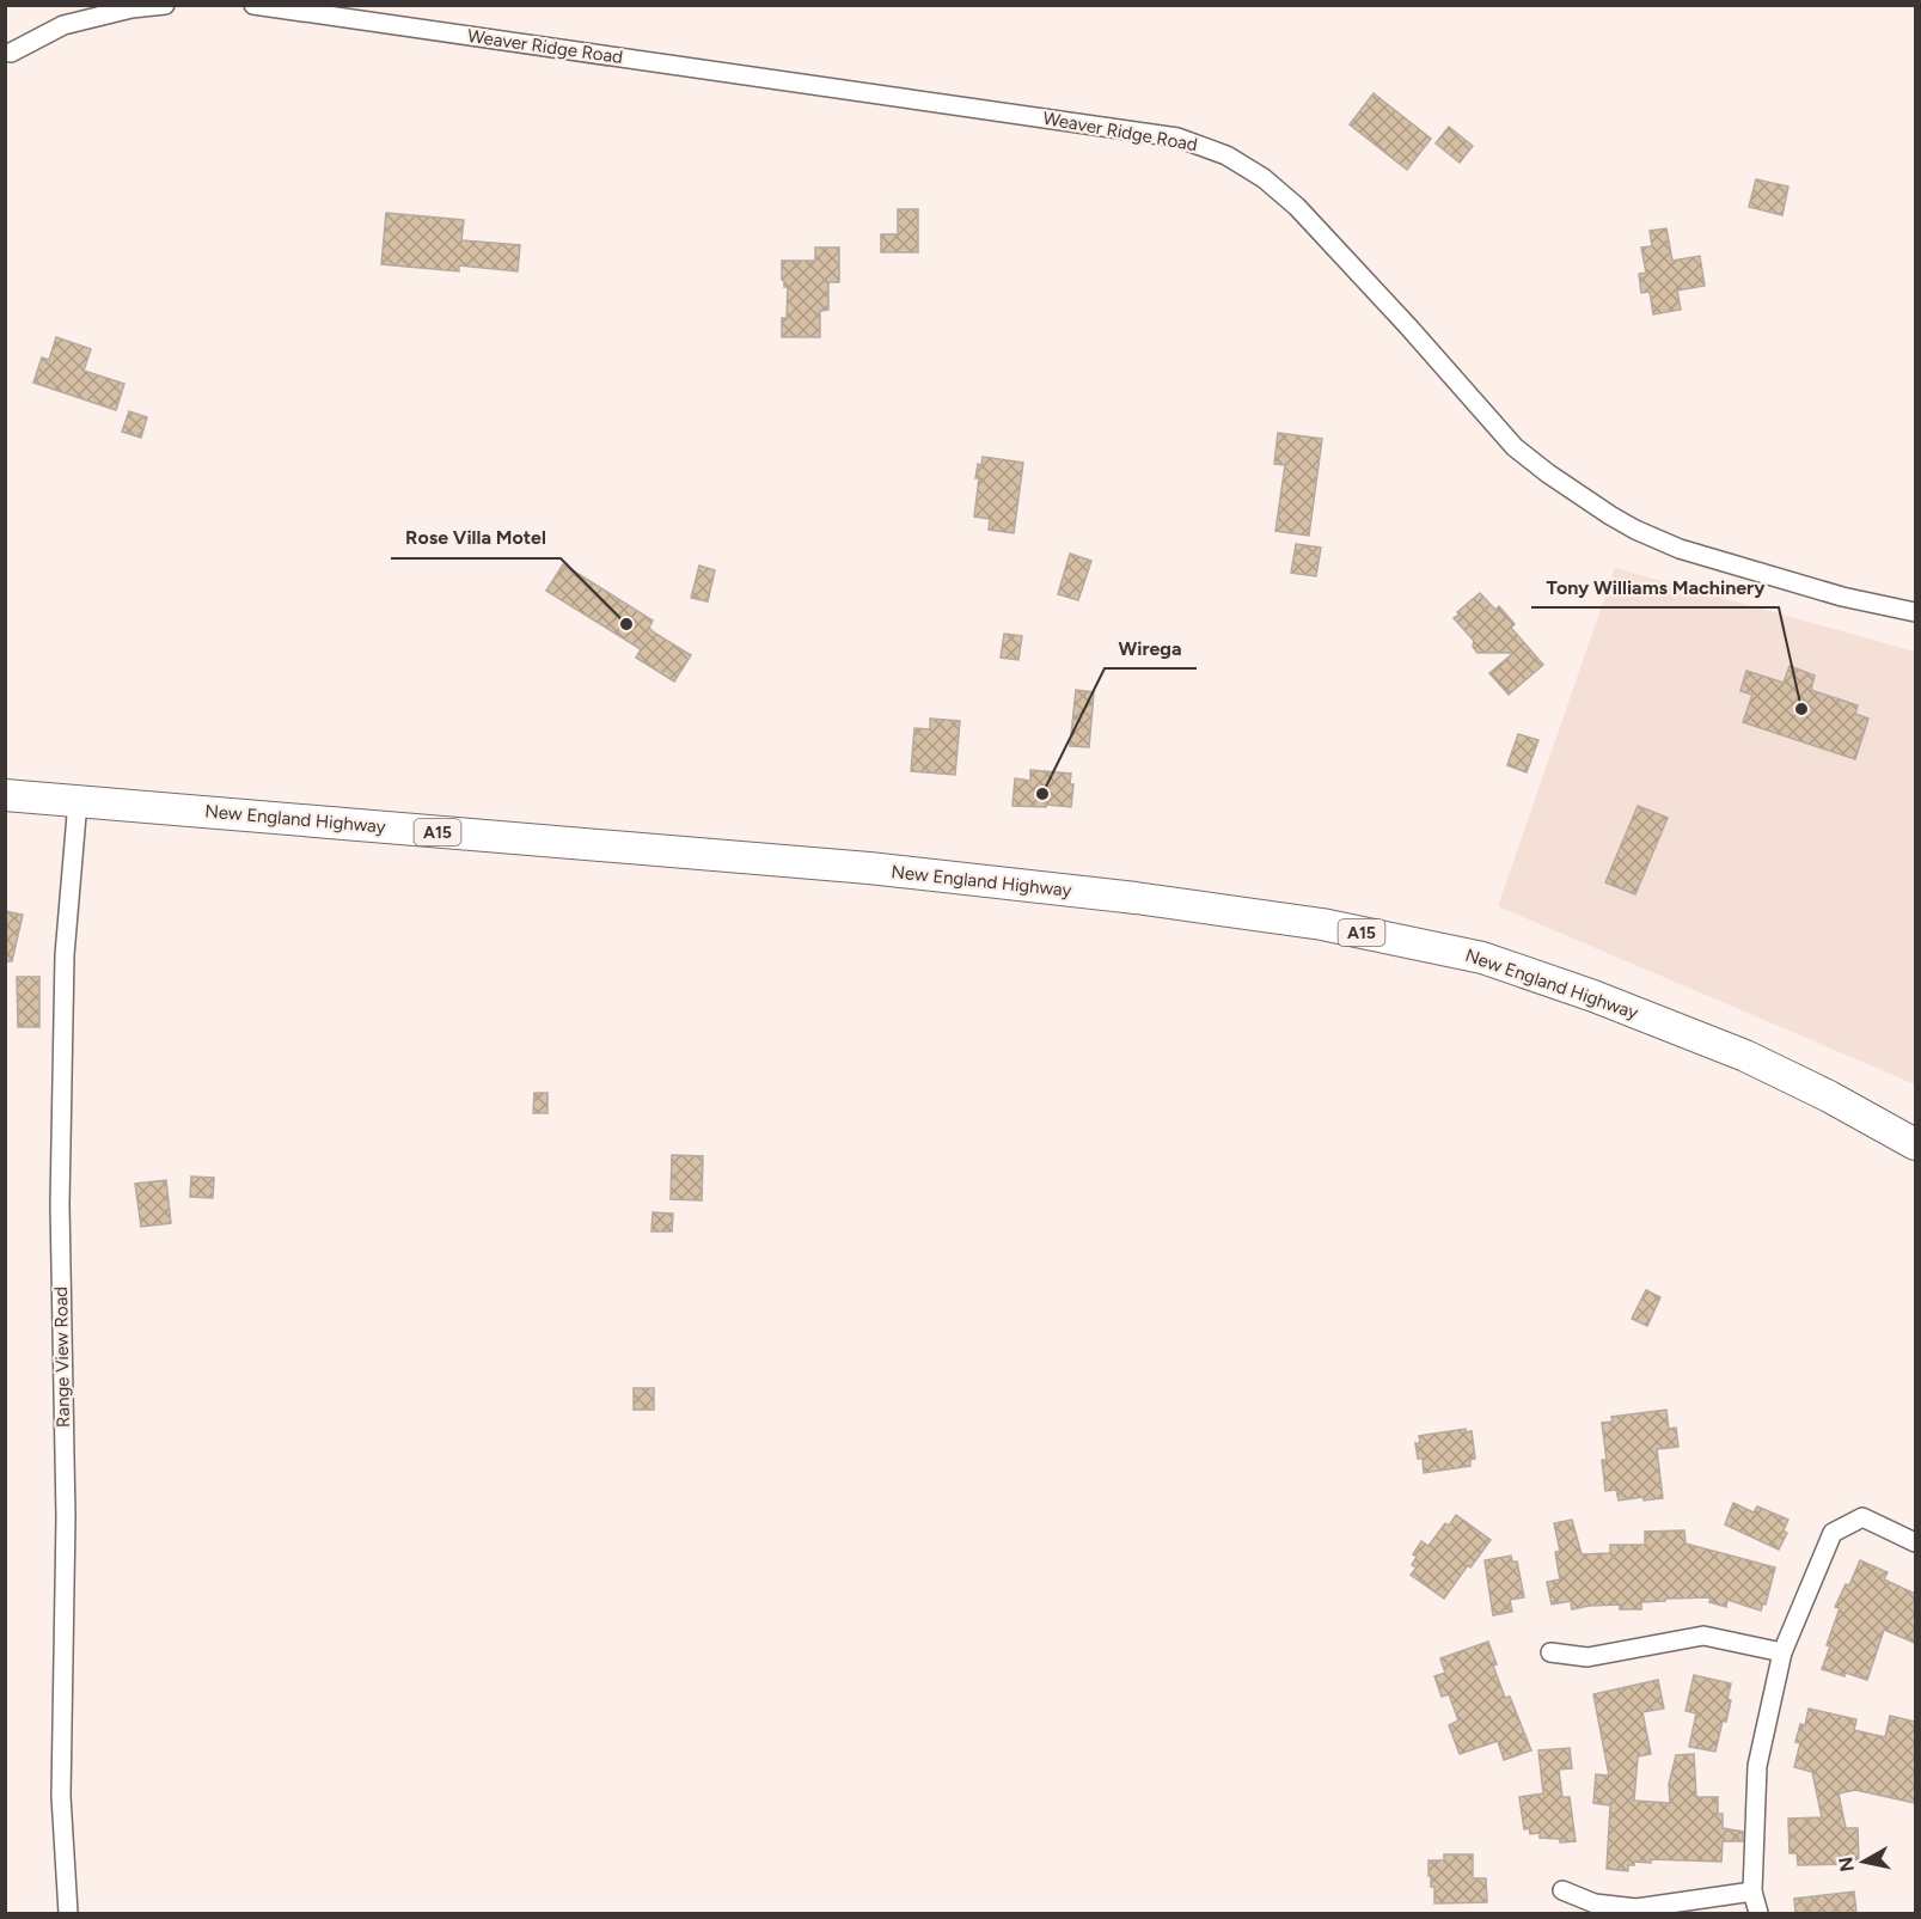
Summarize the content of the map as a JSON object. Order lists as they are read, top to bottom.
{
  "streets": {
    "highway": ["New England Highway", "A15"],
    "street": ["Weaver Ridge Road", "Range View Road"]
  },
  "crossings": [
    ["New England Highway", "Range View Road"]
  ],
  "places": ["Rose Villa Motel", "Tony Williams Machinery", "Wirega"],
  "north": "left"
}
